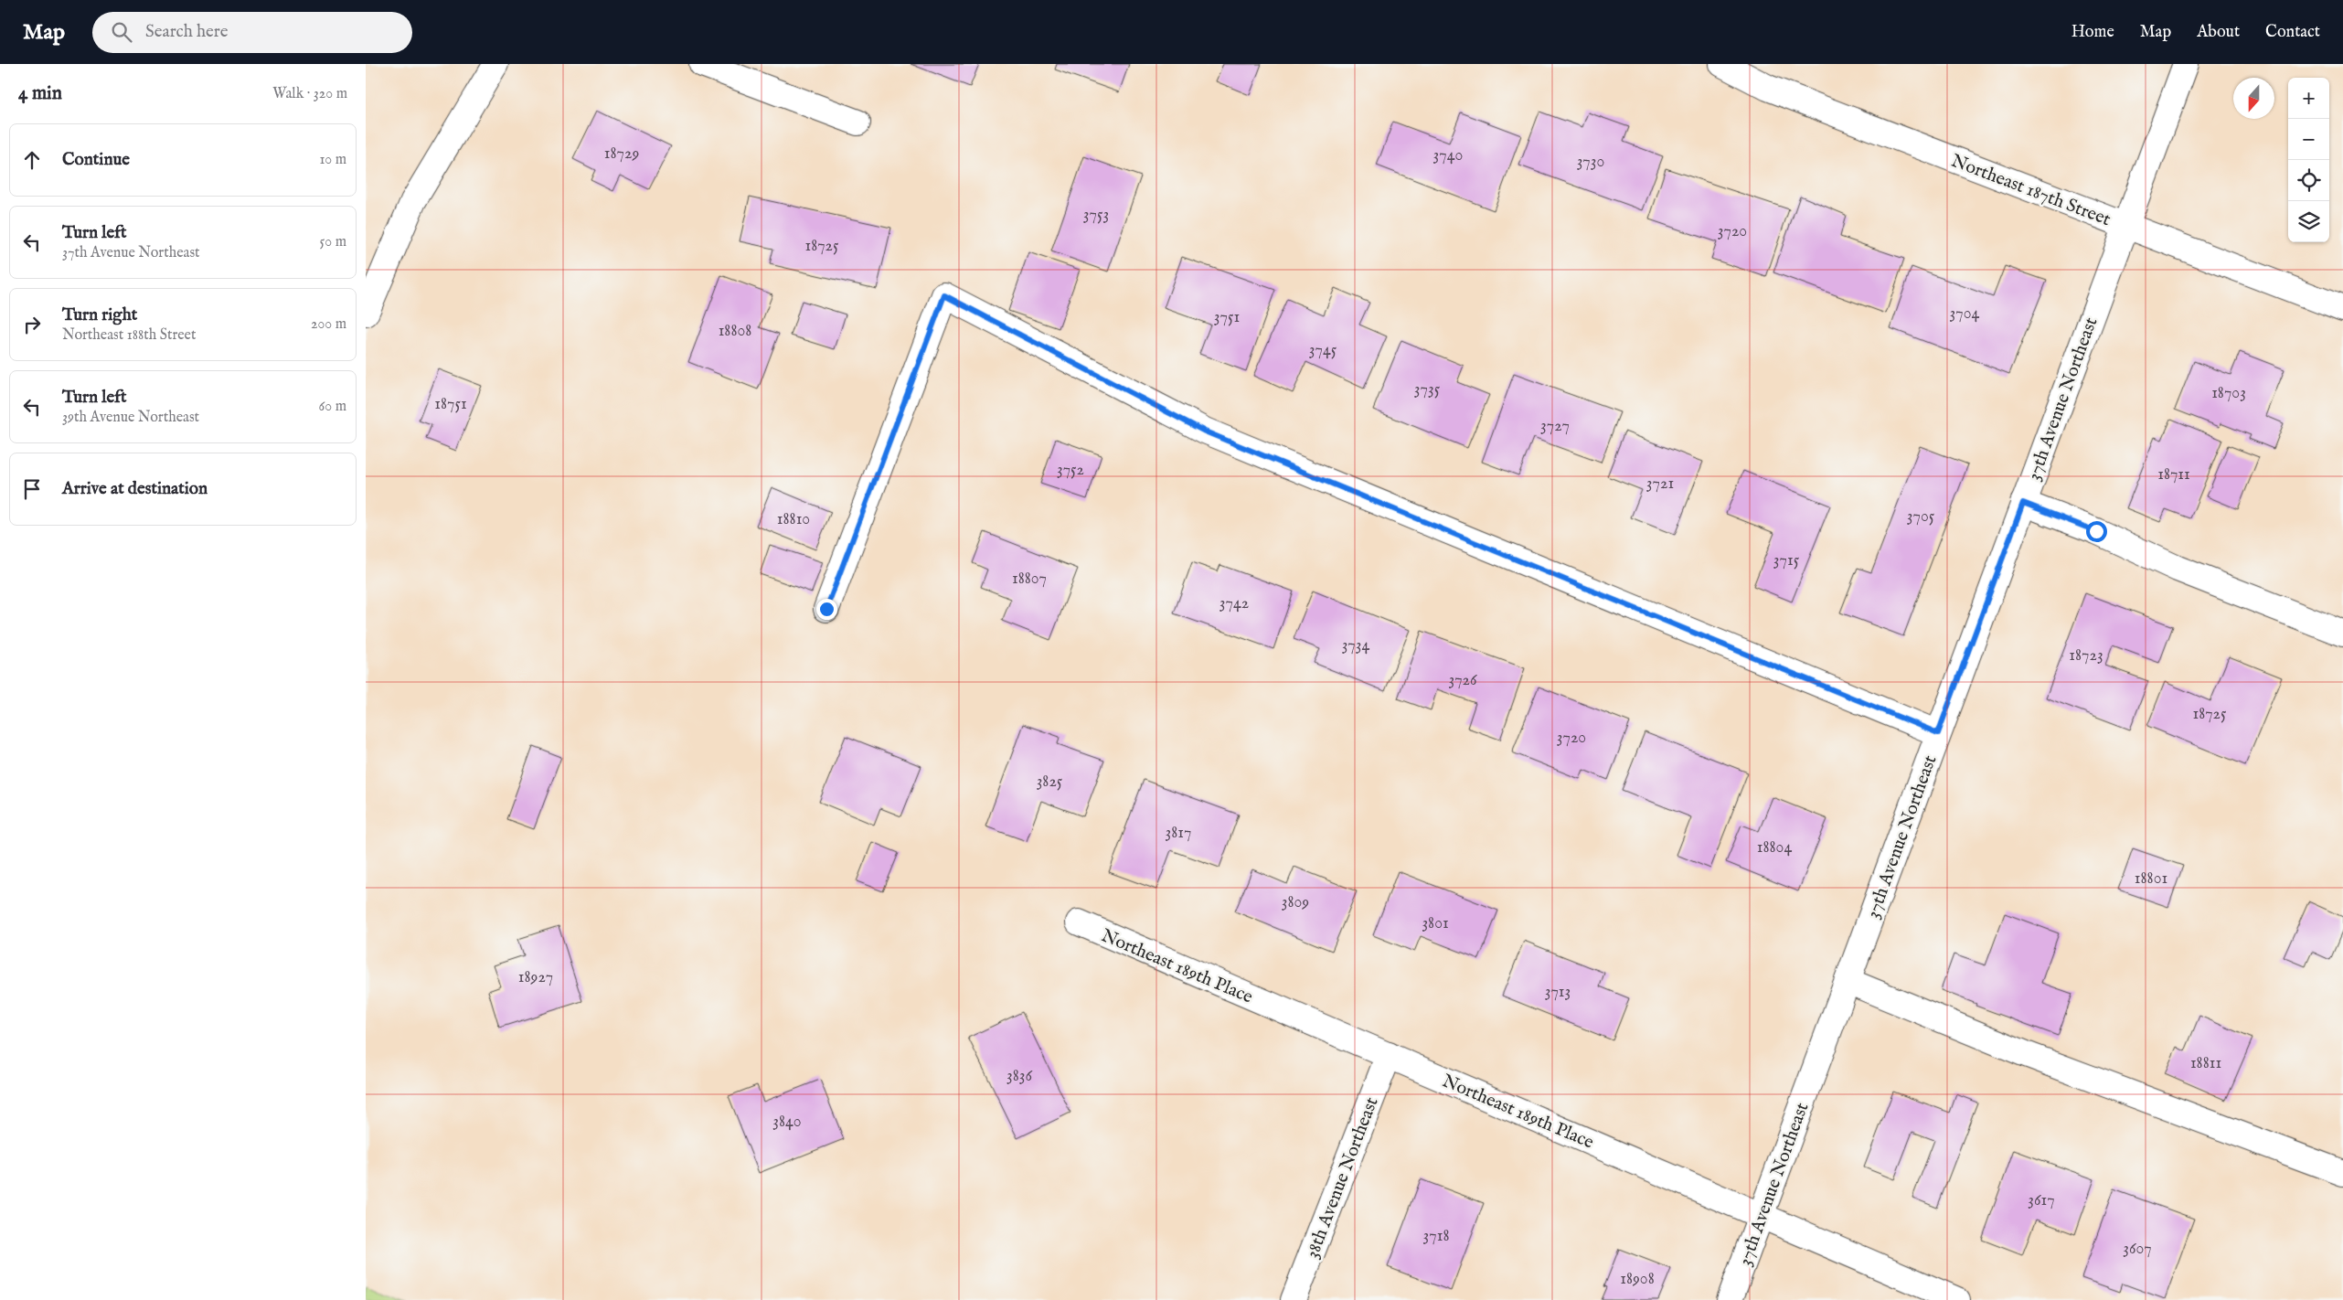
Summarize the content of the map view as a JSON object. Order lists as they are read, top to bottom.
{
  "streets": {
    "street": [
      "Northeast 187th Street",
      "37th Avenue Northeast",
      "Northeast 189th Place",
      "38th Avenue Northeast"
    ]
  },
  "crossings": [
    ["Northeast 187th Street", "37th Avenue Northeast"],
    ["37th Avenue Northeast", "Northeast 189th Place"],
    ["Northeast 189th Place", "38th Avenue Northeast"]
  ],
  "house_numbers": [
    "18729",
    "3740",
    "3730",
    "3753",
    "3720",
    "18725",
    "3704",
    "3751",
    "18808",
    "3745",
    "3735",
    "18703",
    "18751",
    "3727",
    "3752",
    "18711",
    "3721",
    "3705",
    "18810",
    "3715",
    "18807",
    "3742",
    "3734",
    "18723",
    "3726",
    "18725",
    "3720",
    "3825",
    "3817",
    "18804",
    "18801",
    "3809",
    "3801",
    "18927",
    "3713",
    "18811",
    "3836",
    "3840",
    "3617",
    "3718",
    "3607",
    "18908"
  ],
  "north": "bottom",
  "page": {
    "header": "Map",
    "search": "Search here",
    "nav": [
      "Home",
      "Map",
      "About",
      "Contact"
    ],
    "heading": ["4 min", "Walk · 320 m"],
    "map_buttons": ["+", "−"],
    "list": [
      ["Continue", "10 m"],
      ["Turn left", "37th Avenue Northeast", "50 m"],
      ["Turn right", "Northeast 188th Street", "200 m"],
      ["Turn left", "39th Avenue Northeast", "60 m"],
      "Arrive at destination"
    ]
  }
}
